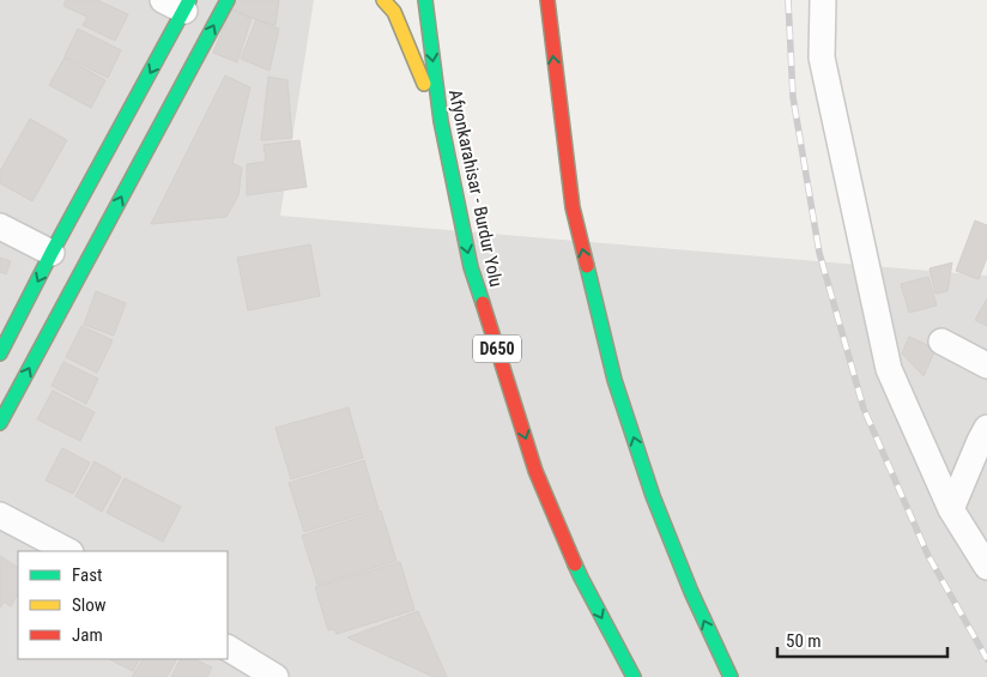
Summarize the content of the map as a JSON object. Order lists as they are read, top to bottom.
{
  "streets": {
    "main road": ["Afyonkarahisar - Burdur Yolu", "D650"]
  },
  "legend": ["Fast", "Slow", "Jam"],
  "scale_bar": "50 m"
}
